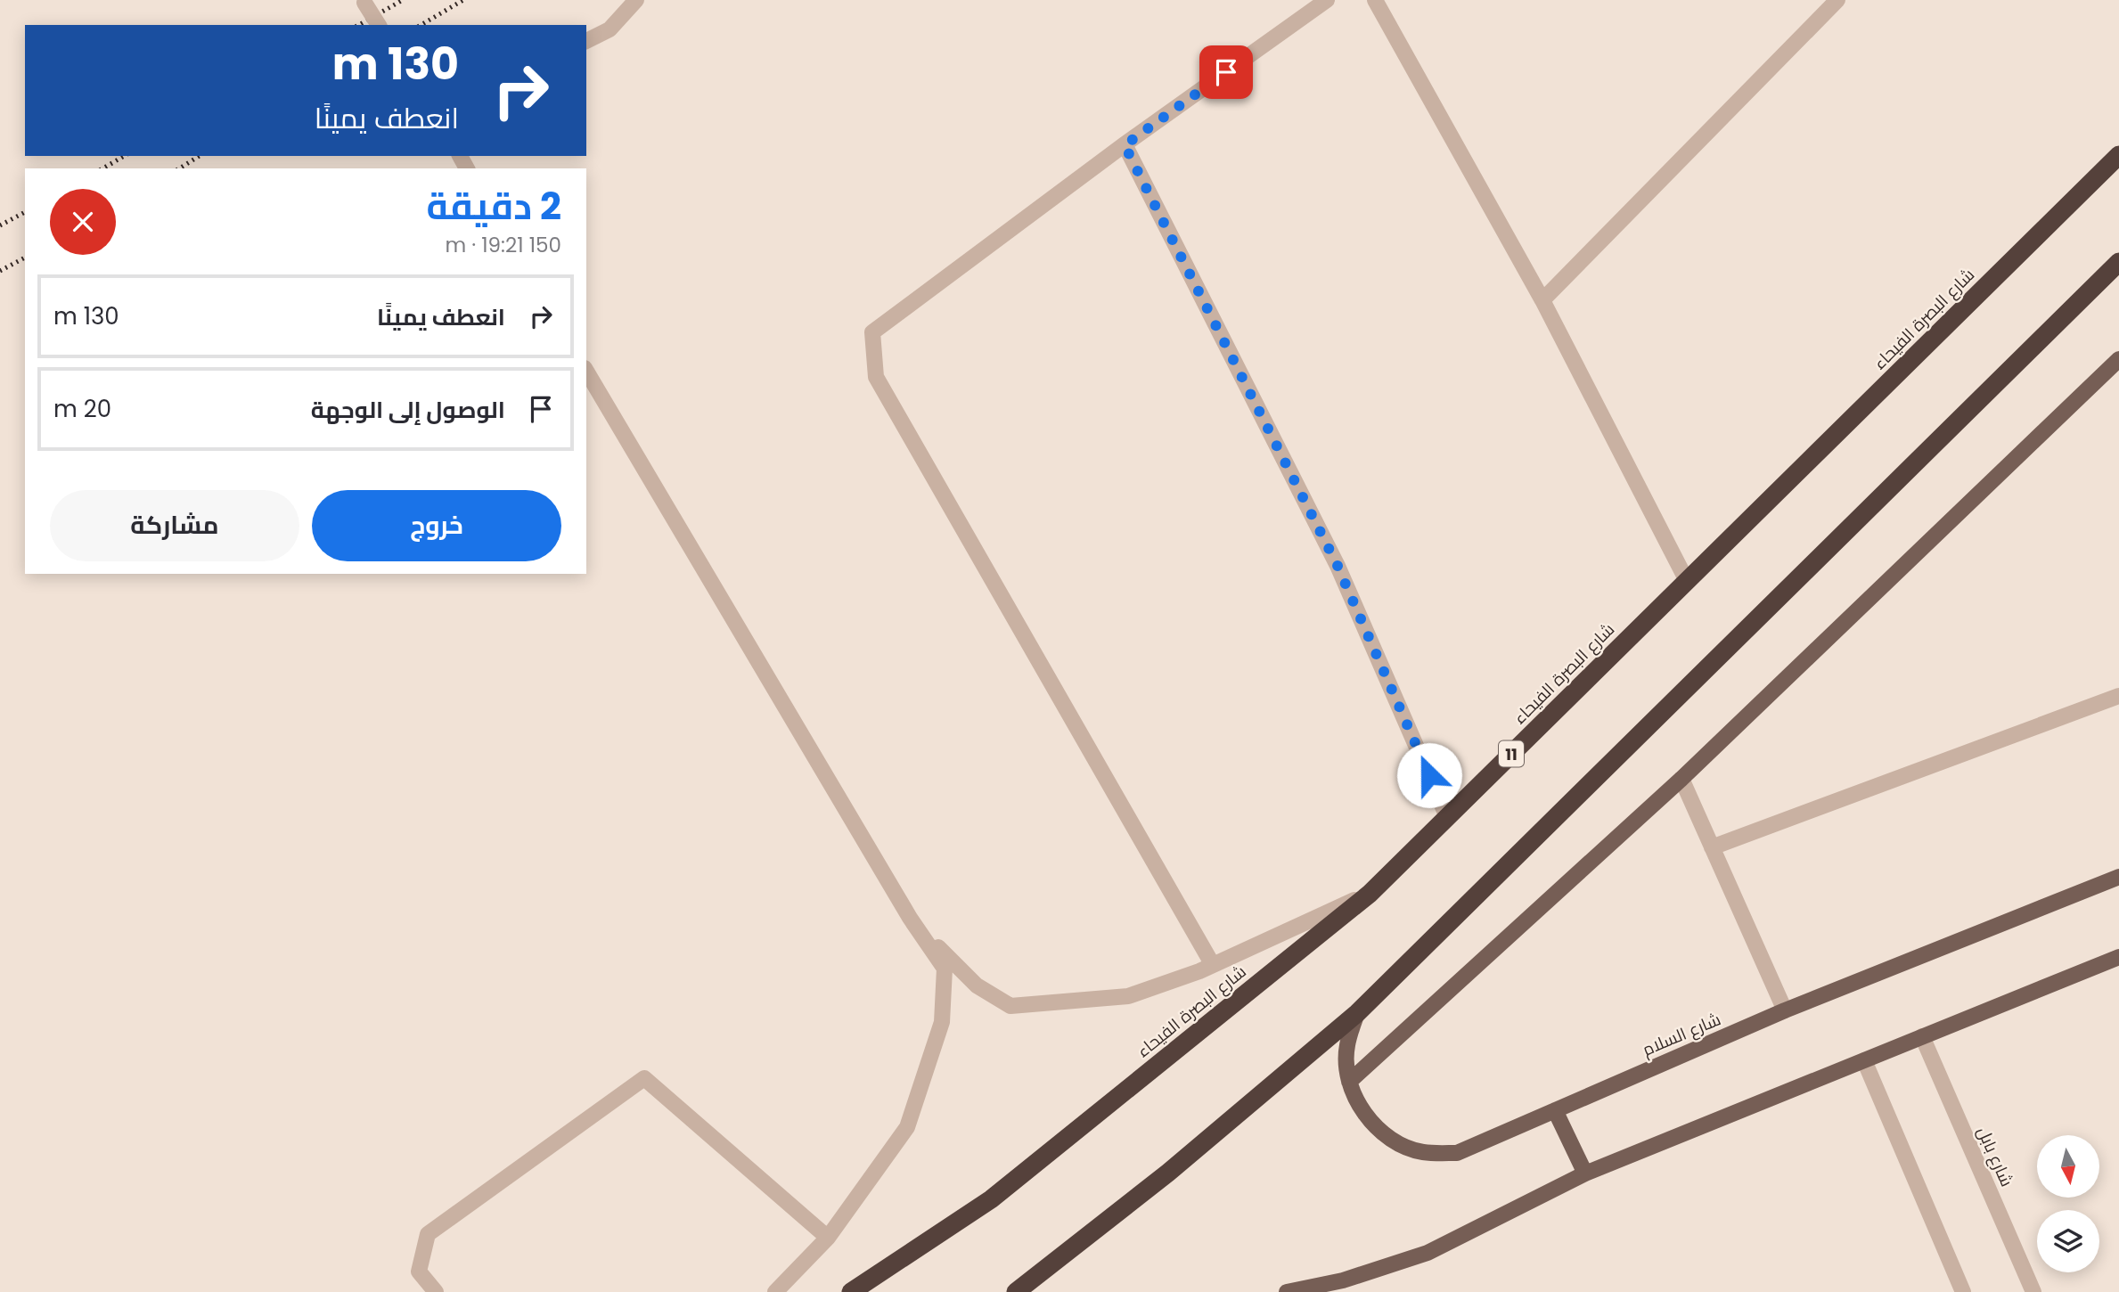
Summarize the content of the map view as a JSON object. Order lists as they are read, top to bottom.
{
  "streets": {
    "highway": ["شارع البصرة الفيحاء", "11"],
    "main road": ["شارع السلام"],
    "street": ["شارع بابل"]
  },
  "north": "bottom",
  "page": {
    "turn": ["130 m", "انعطف يمينًا"],
    "heading": ["2 دقيقة", "150 m · 19:21"],
    "list": [
      {
        "name": "انعطف يمينًا",
        "value": "130 m"
      },
      {
        "name": "الوصول إلى الوجهة",
        "value": "20 m"
      }
    ],
    "buttons": ["خروج", "مشاركة"]
  }
}
